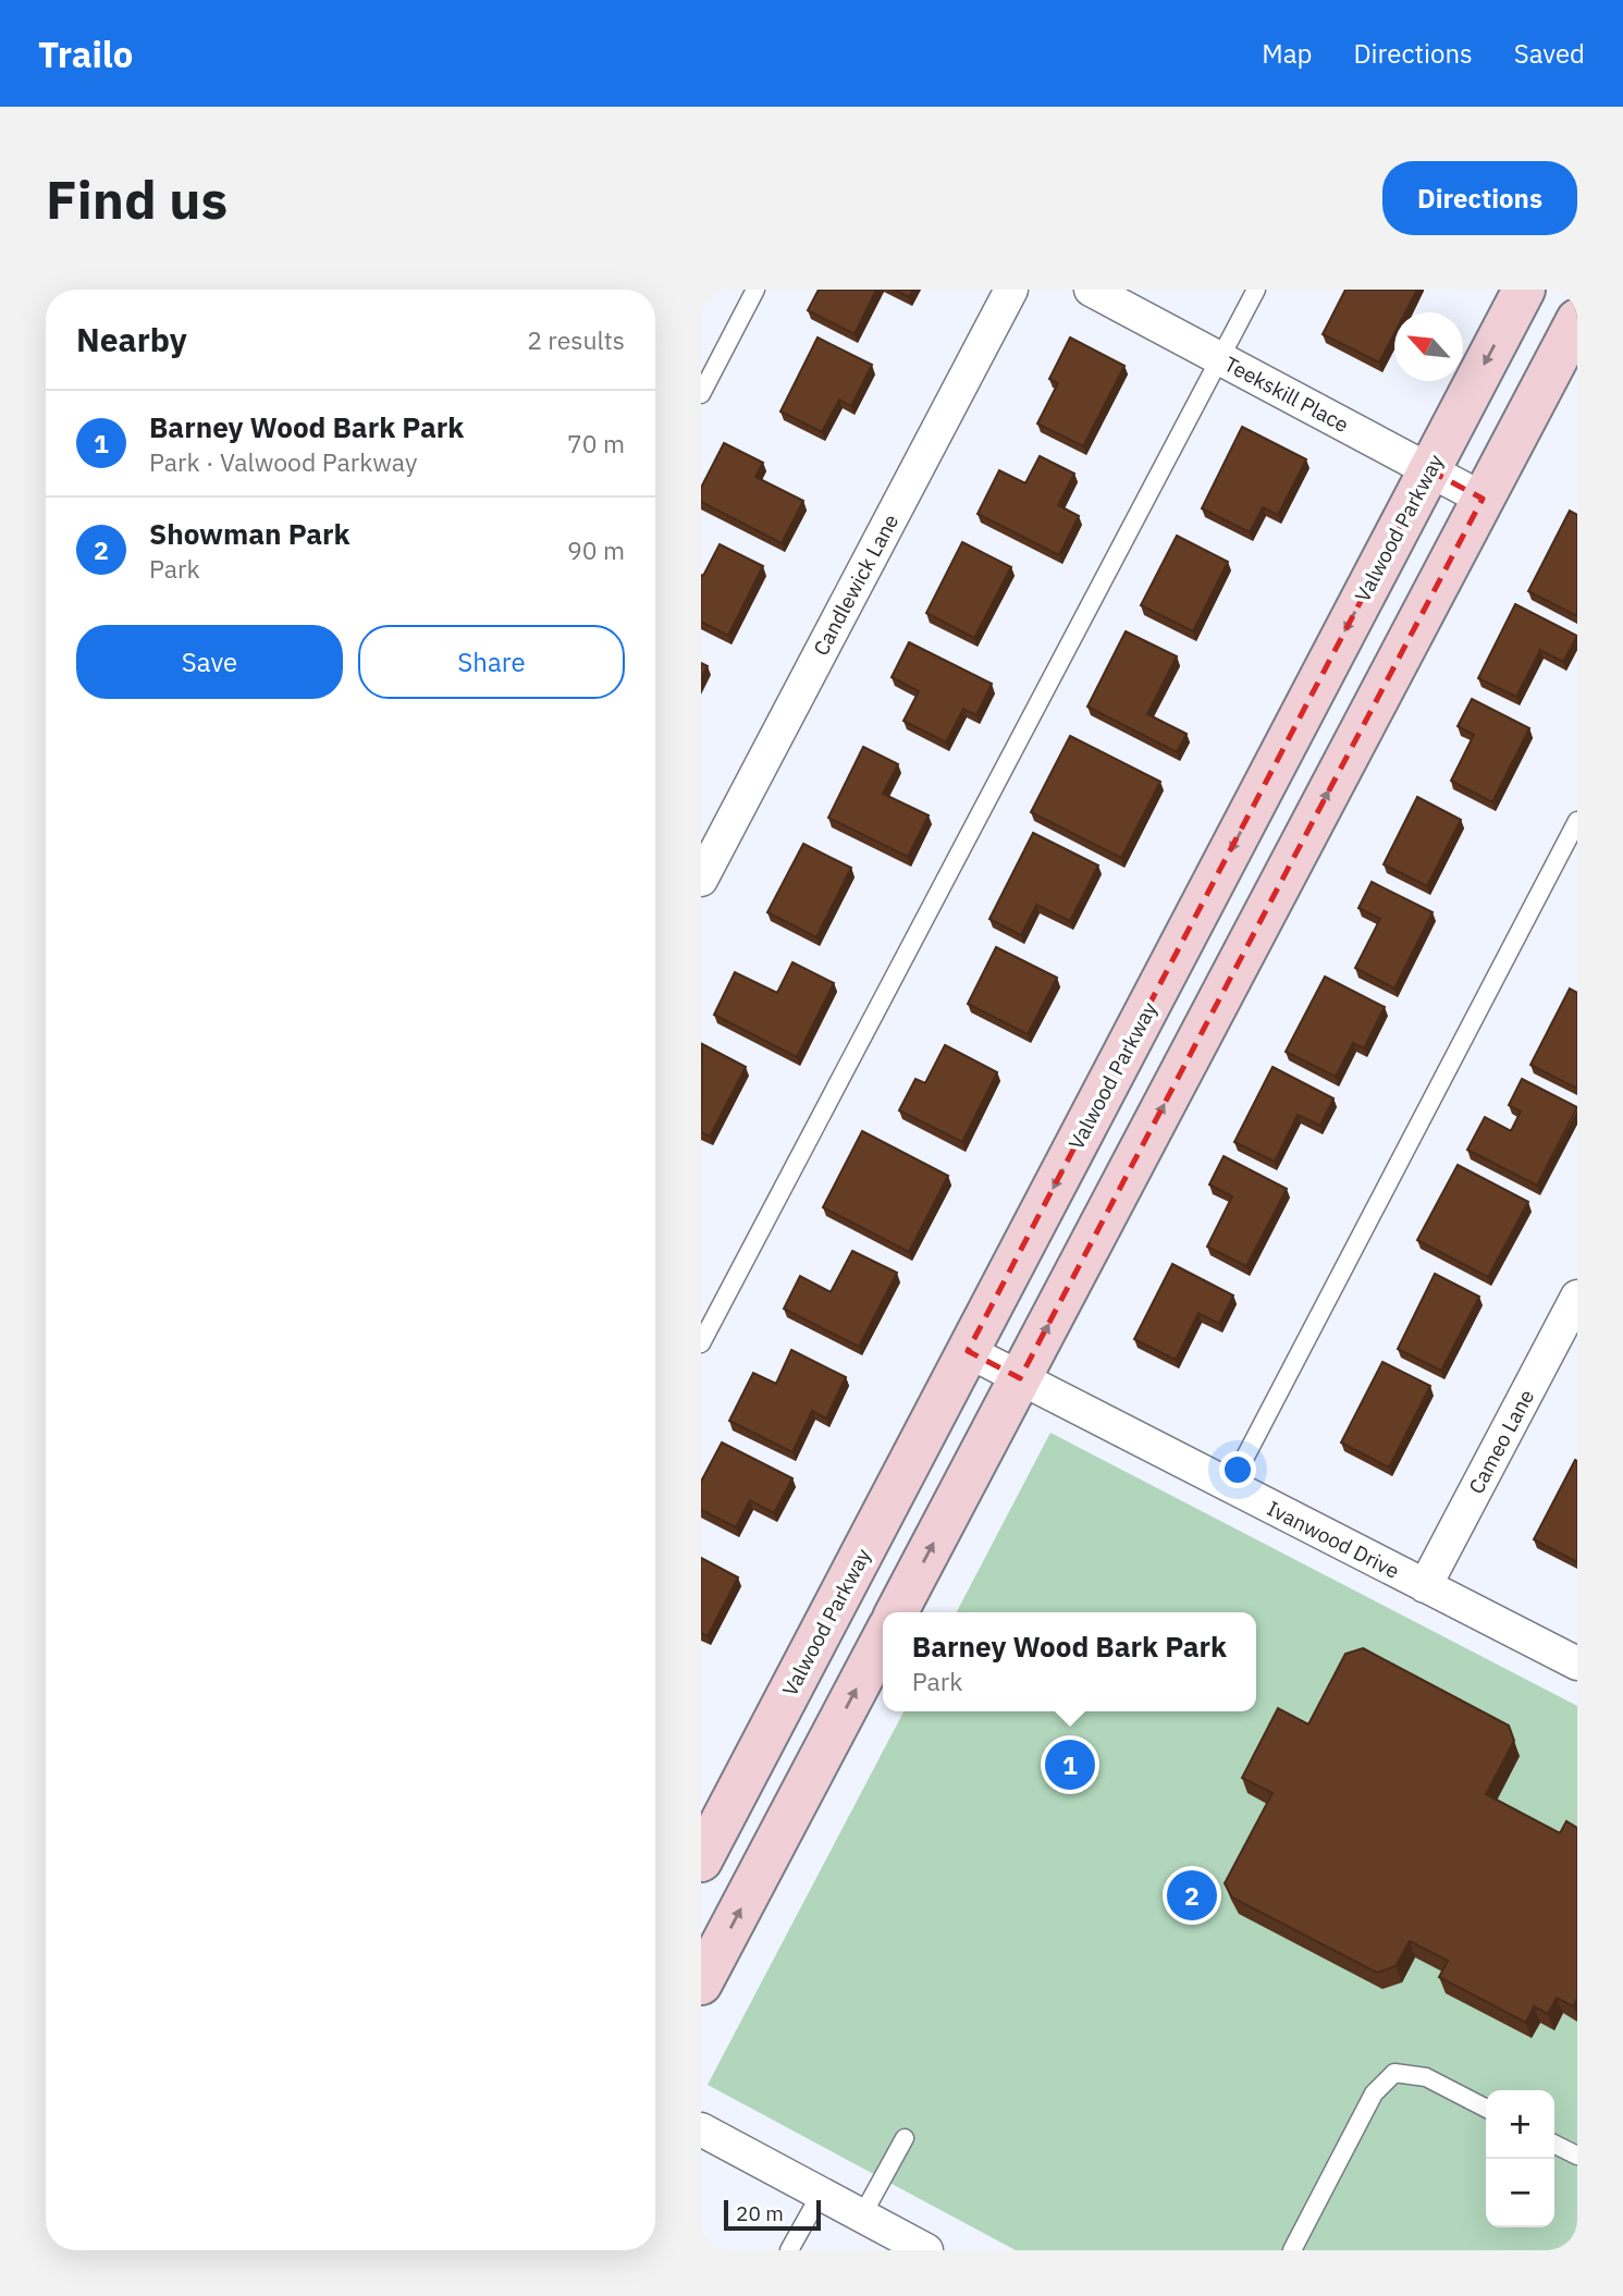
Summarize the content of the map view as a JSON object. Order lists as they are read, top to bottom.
{
  "streets": {
    "main road": ["Valwood Parkway"],
    "street": [
      "Teekskill Place",
      "Candlewick Lane",
      "Cameo Lane",
      "Ivanwood Drive"
    ]
  },
  "crossings": [
    ["Teekskill Place", "Valwood Parkway"],
    ["Valwood Parkway", "Ivanwood Drive"],
    ["Cameo Lane", "Ivanwood Drive"]
  ],
  "scale_bar": "20 m",
  "north": "top left",
  "page": {
    "header": "Trailo",
    "nav": ["Map", "Directions", "Saved"],
    "buttons": [
      "Directions",
      ["Save", "Share"]
    ],
    "title": "Find us",
    "heading": ["Nearby", "2 results"],
    "list": [
      {
        "mark": "1",
        "name": "Barney Wood Bark Park",
        "note": "Park · Valwood Parkway",
        "value": "70 m"
      },
      {
        "mark": "2",
        "name": "Showman Park",
        "note": "Park",
        "value": "90 m"
      }
    ],
    "popup": ["Barney Wood Bark Park", "Park"],
    "pins": ["1", "2"],
    "map_buttons": ["+", "−"],
    "scale": "20 m"
  }
}
